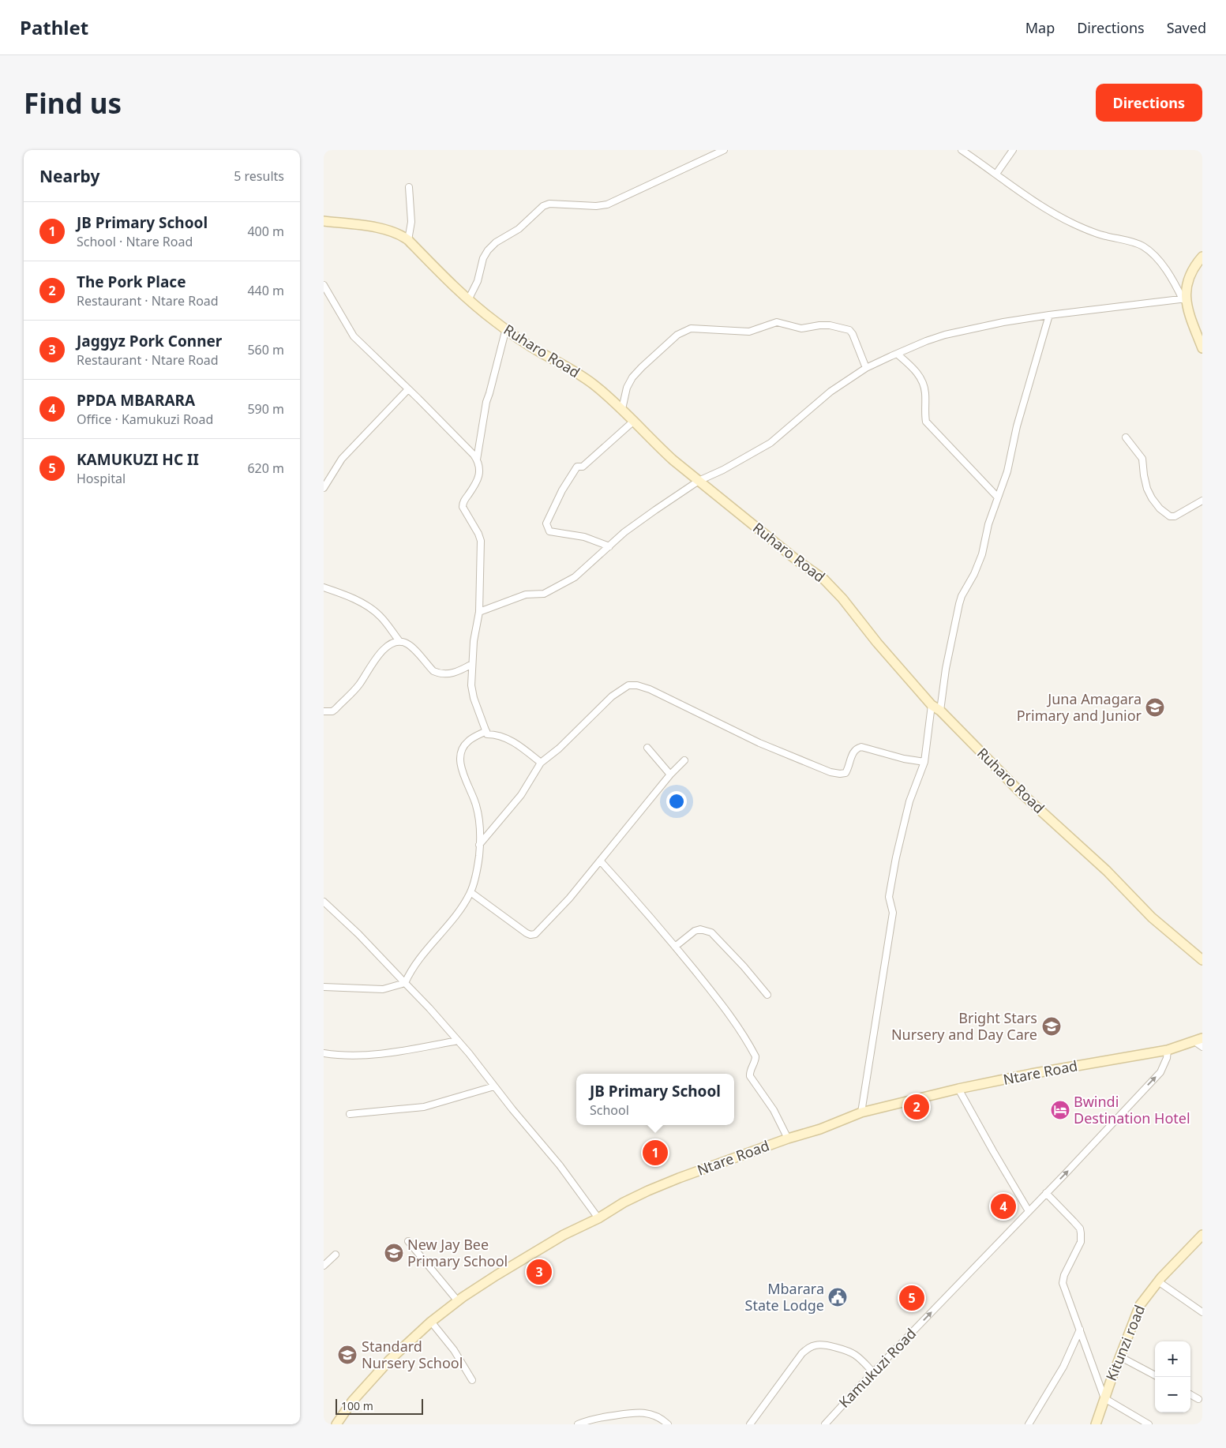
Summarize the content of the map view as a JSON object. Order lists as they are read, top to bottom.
{
  "streets": {
    "street": [
      "Ruharo Road",
      "Ntare Road",
      "Kitunzi road",
      "Kamukuzi Road"
    ]
  },
  "crossings": [
    ["Ntare Road", "Kamukuzi Road"]
  ],
  "one_way": ["Kamukuzi Road"],
  "places": {
    "school or university": [
      "Juna Amagara Primary and Junior",
      "Bright Stars Nursery and Day Care",
      "New Jay Bee Primary School",
      "Standard Nursery School"
    ],
    "hotel": ["Bwindi Destination Hotel"],
    "public building": ["Mbarara State Lodge"]
  },
  "scale_bar": "100 m",
  "page": {
    "header": "Pathlet",
    "nav": ["Map", "Directions", "Saved"],
    "buttons": "Directions",
    "title": "Find us",
    "heading": ["Nearby", "5 results"],
    "list": [
      {
        "mark": "1",
        "name": "JB Primary School",
        "note": "School · Ntare Road",
        "value": "400 m"
      },
      {
        "mark": "2",
        "name": "The Pork Place",
        "note": "Restaurant · Ntare Road",
        "value": "440 m"
      },
      {
        "mark": "3",
        "name": "Jaggyz Pork Conner",
        "note": "Restaurant · Ntare Road",
        "value": "560 m"
      },
      {
        "mark": "4",
        "name": "PPDA MBARARA",
        "note": "Office · Kamukuzi Road",
        "value": "590 m"
      },
      {
        "mark": "5",
        "name": "KAMUKUZI HC II",
        "note": "Hospital",
        "value": "620 m"
      }
    ],
    "popup": ["JB Primary School", "School"],
    "pins": [
      "2",
      "1",
      "4",
      "3",
      "5"
    ],
    "map_buttons": ["+", "−"],
    "scale": "100 m"
  }
}
